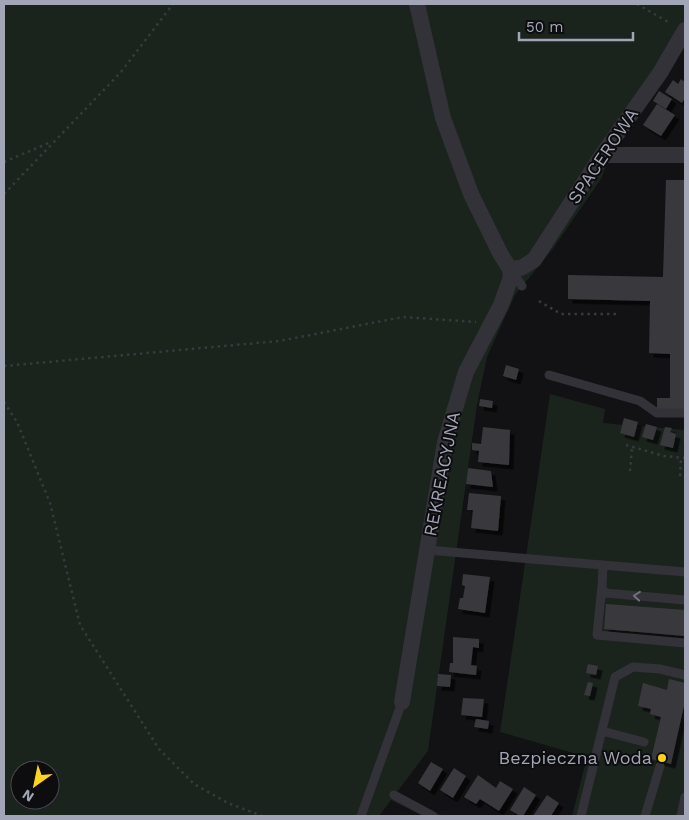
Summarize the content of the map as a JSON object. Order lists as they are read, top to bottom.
{
  "streets": {
    "street": ["SPACEROWA", "REKREACYJNA"]
  },
  "crossings": [
    ["SPACEROWA", "REKREACYJNA"]
  ],
  "places": ["Bezpieczna Woda"],
  "scale_bar": "50 m",
  "north": "bottom left"
}
